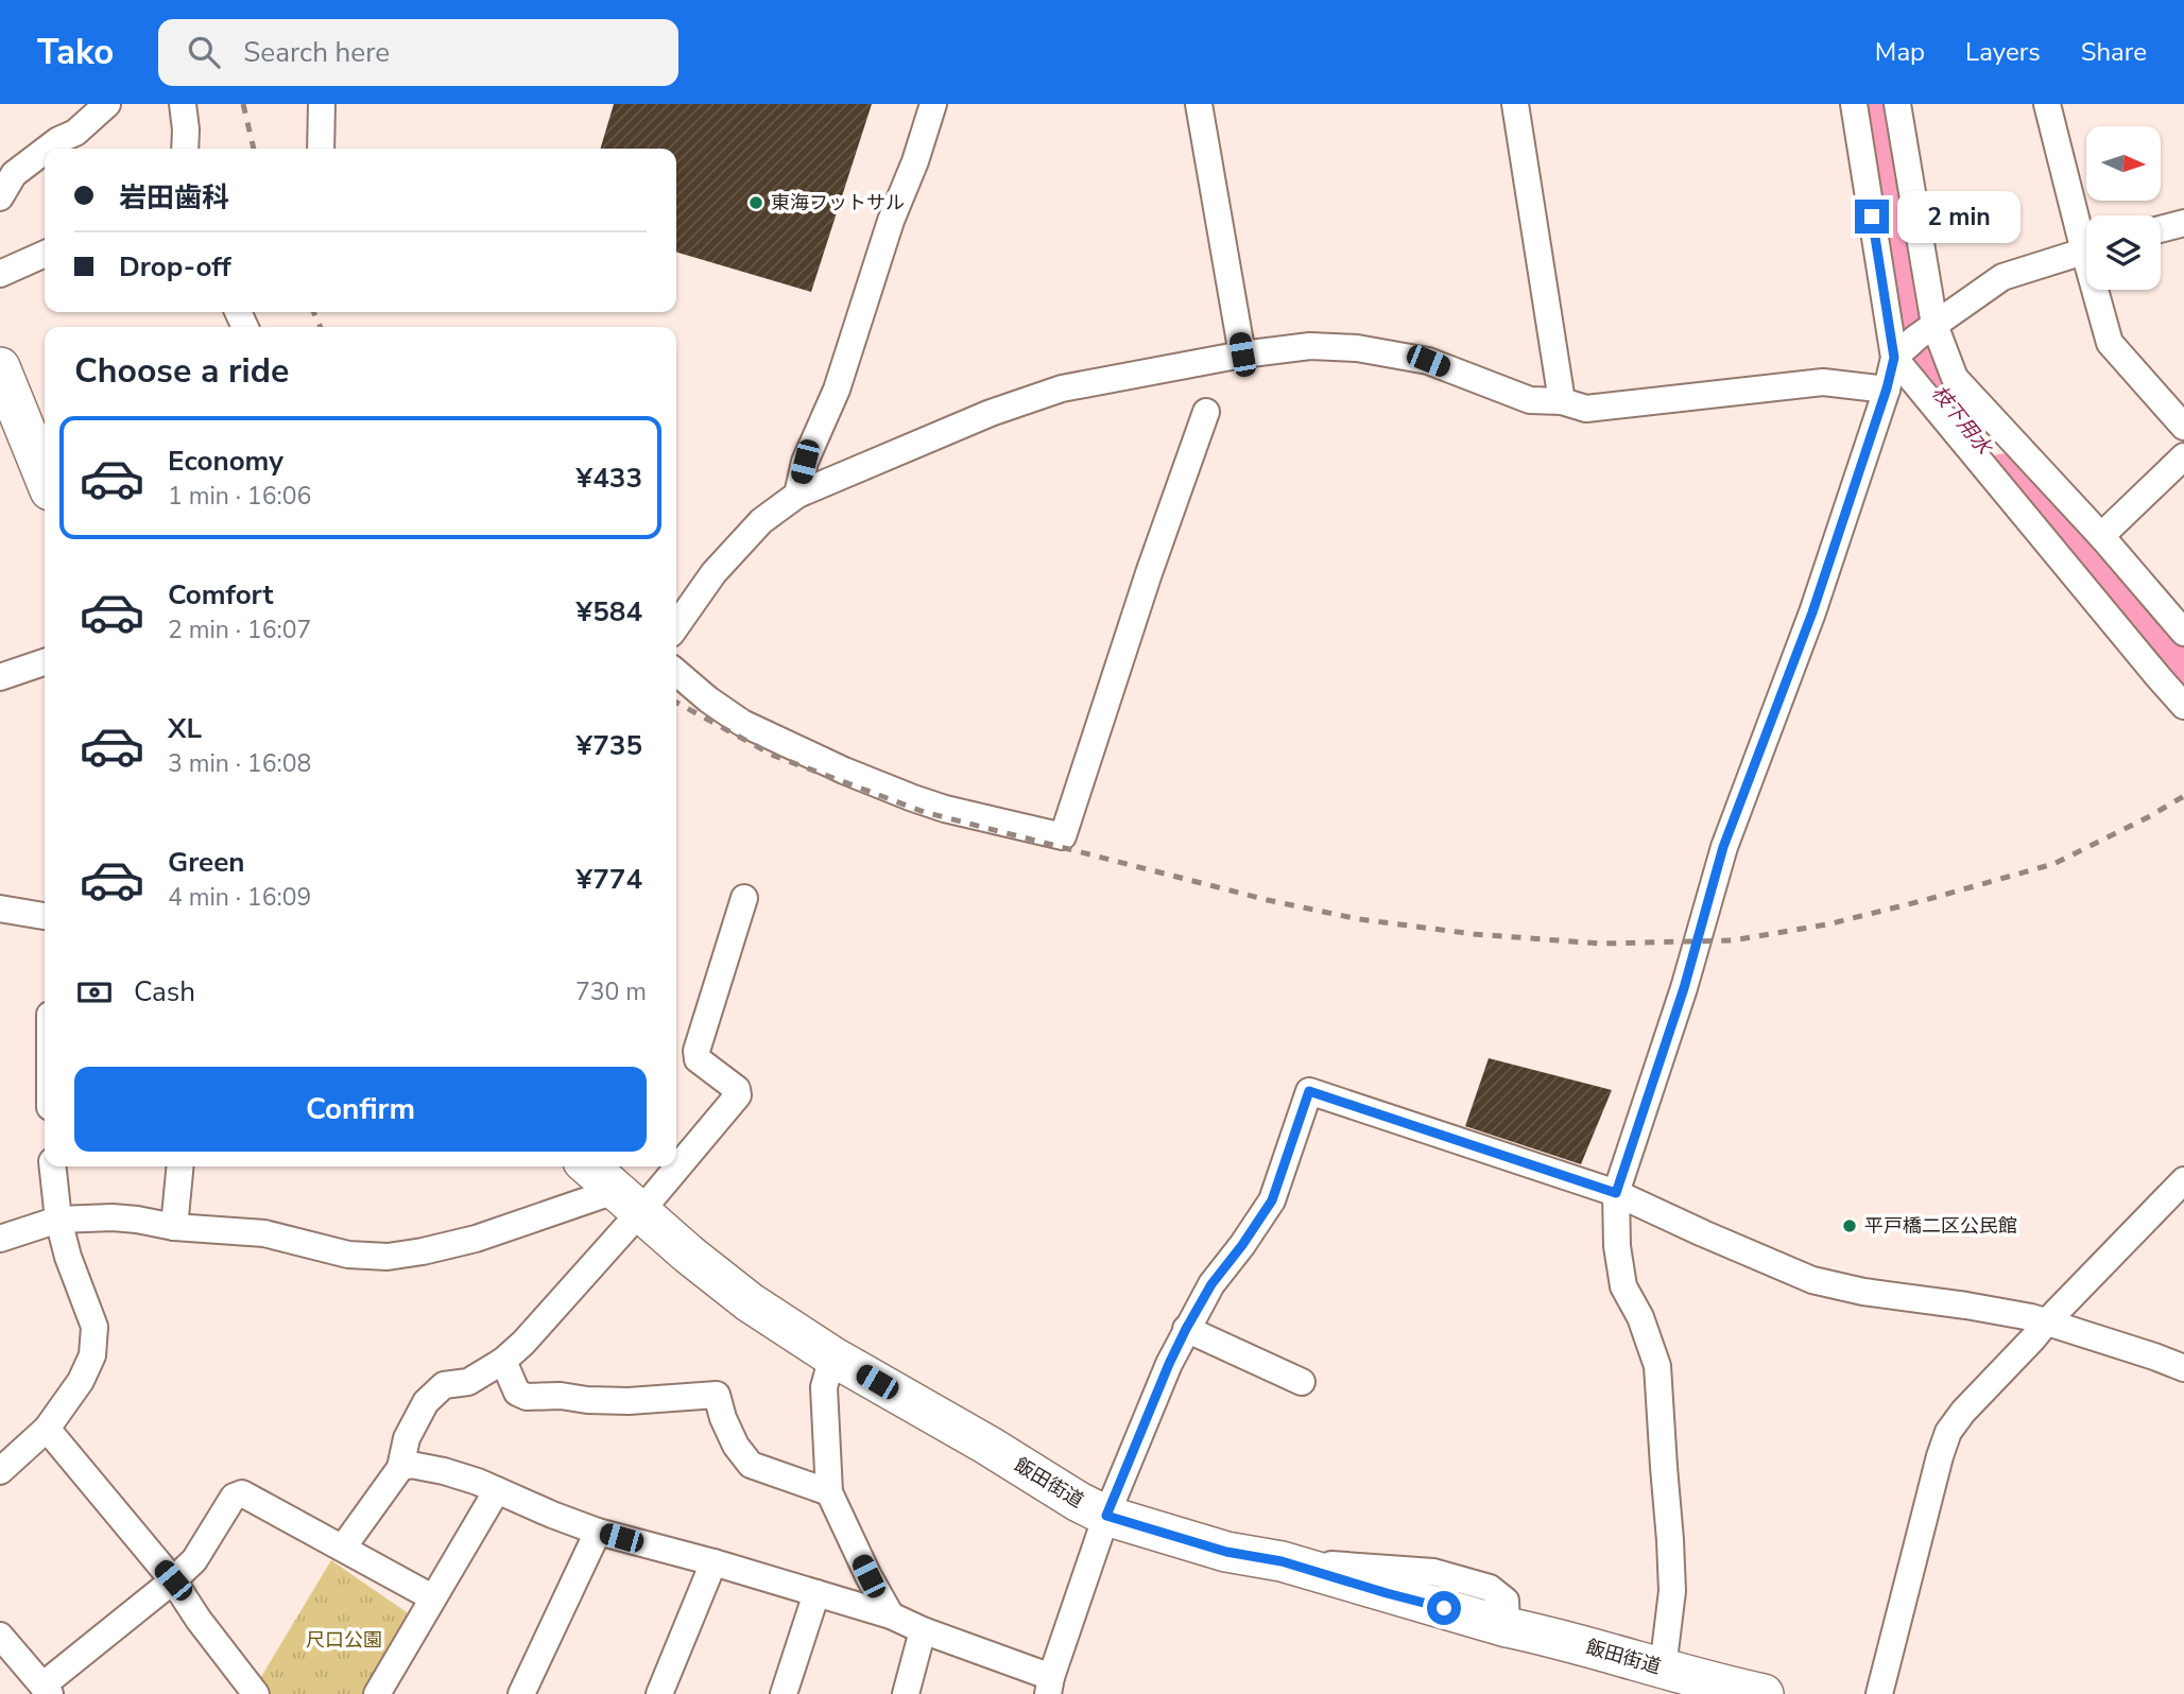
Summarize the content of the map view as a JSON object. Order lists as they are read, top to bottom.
{
  "streets": {
    "highway": ["飯田街道"]
  },
  "water": ["枝下用水"],
  "parks": ["尺口公園"],
  "places": ["東海フットサル", "平戸橋二区公民館"],
  "north": "right",
  "page": {
    "header": "Tako",
    "search": "Search here",
    "nav": ["Map", "Layers", "Share"],
    "banner": ["岩田歯科", "Drop-off"],
    "bubble": "2 min",
    "heading": "Choose a ride",
    "list": [
      {
        "name": "Economy",
        "note": "1 min · 16:06",
        "value": "¥433"
      },
      {
        "name": "Comfort",
        "note": "2 min · 16:07",
        "value": "¥584"
      },
      {
        "name": "XL",
        "note": "3 min · 16:08",
        "value": "¥735"
      },
      {
        "name": "Green",
        "note": "4 min · 16:09",
        "value": "¥774"
      }
    ],
    "pay": ["Cash", "730 m"],
    "buttons": "Confirm"
  }
}
